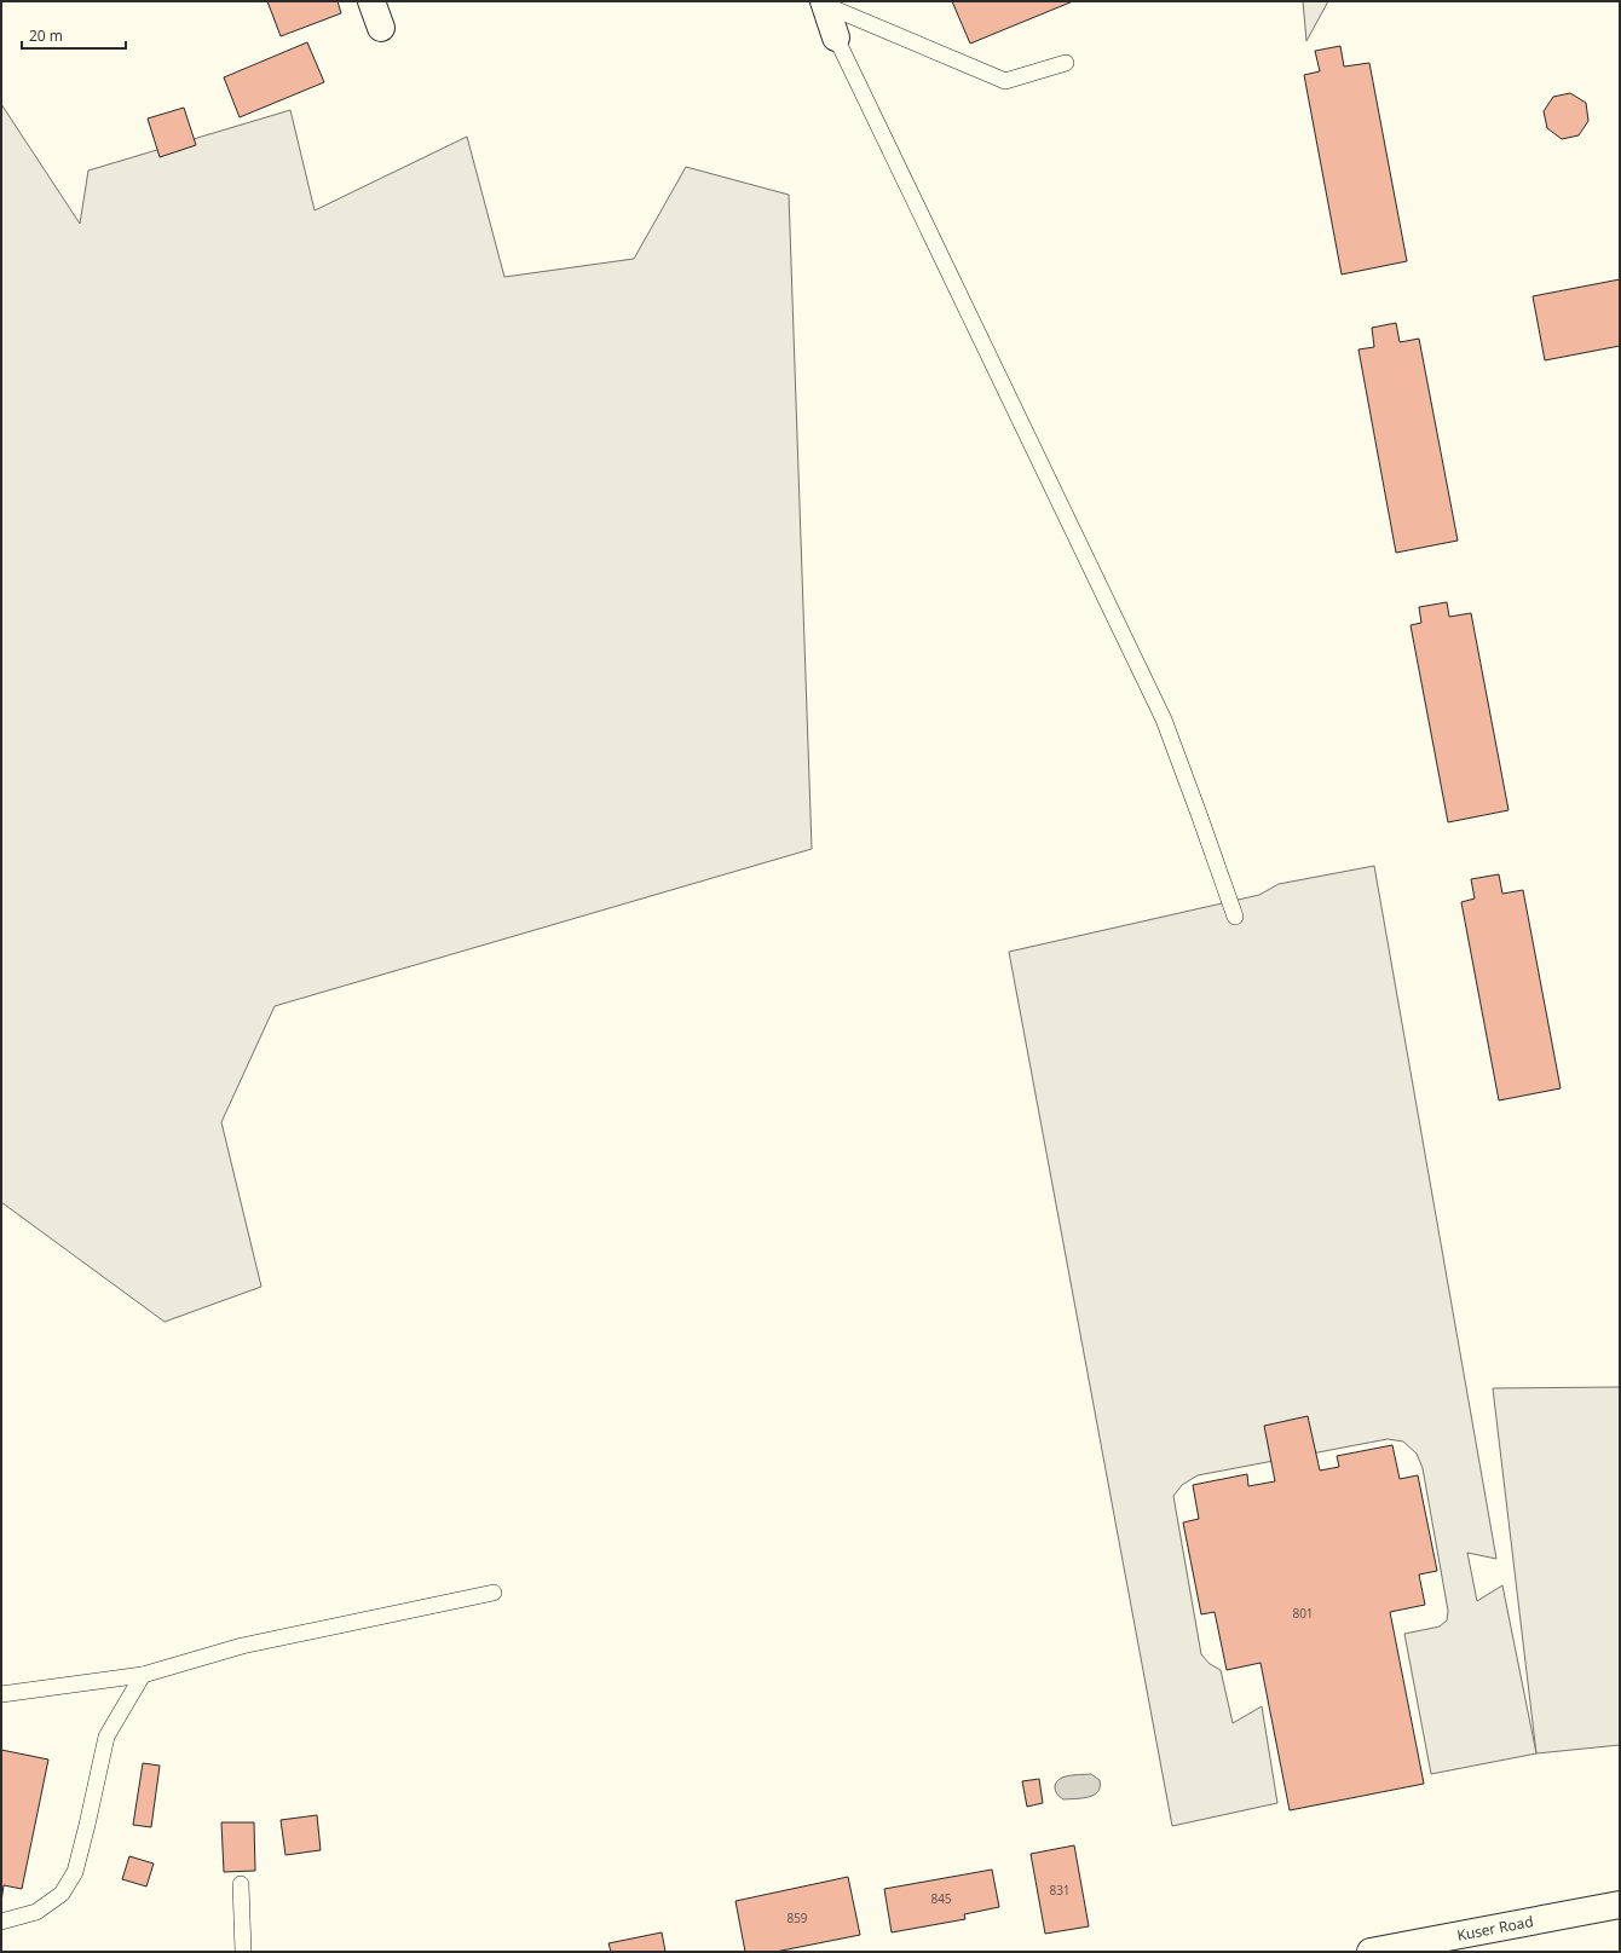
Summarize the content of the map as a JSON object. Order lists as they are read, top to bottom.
{
  "streets": {
    "street": ["Kuser Road"]
  },
  "house_numbers": [
    "801",
    "831",
    "845",
    "859"
  ],
  "scale_bar": "20 m"
}
